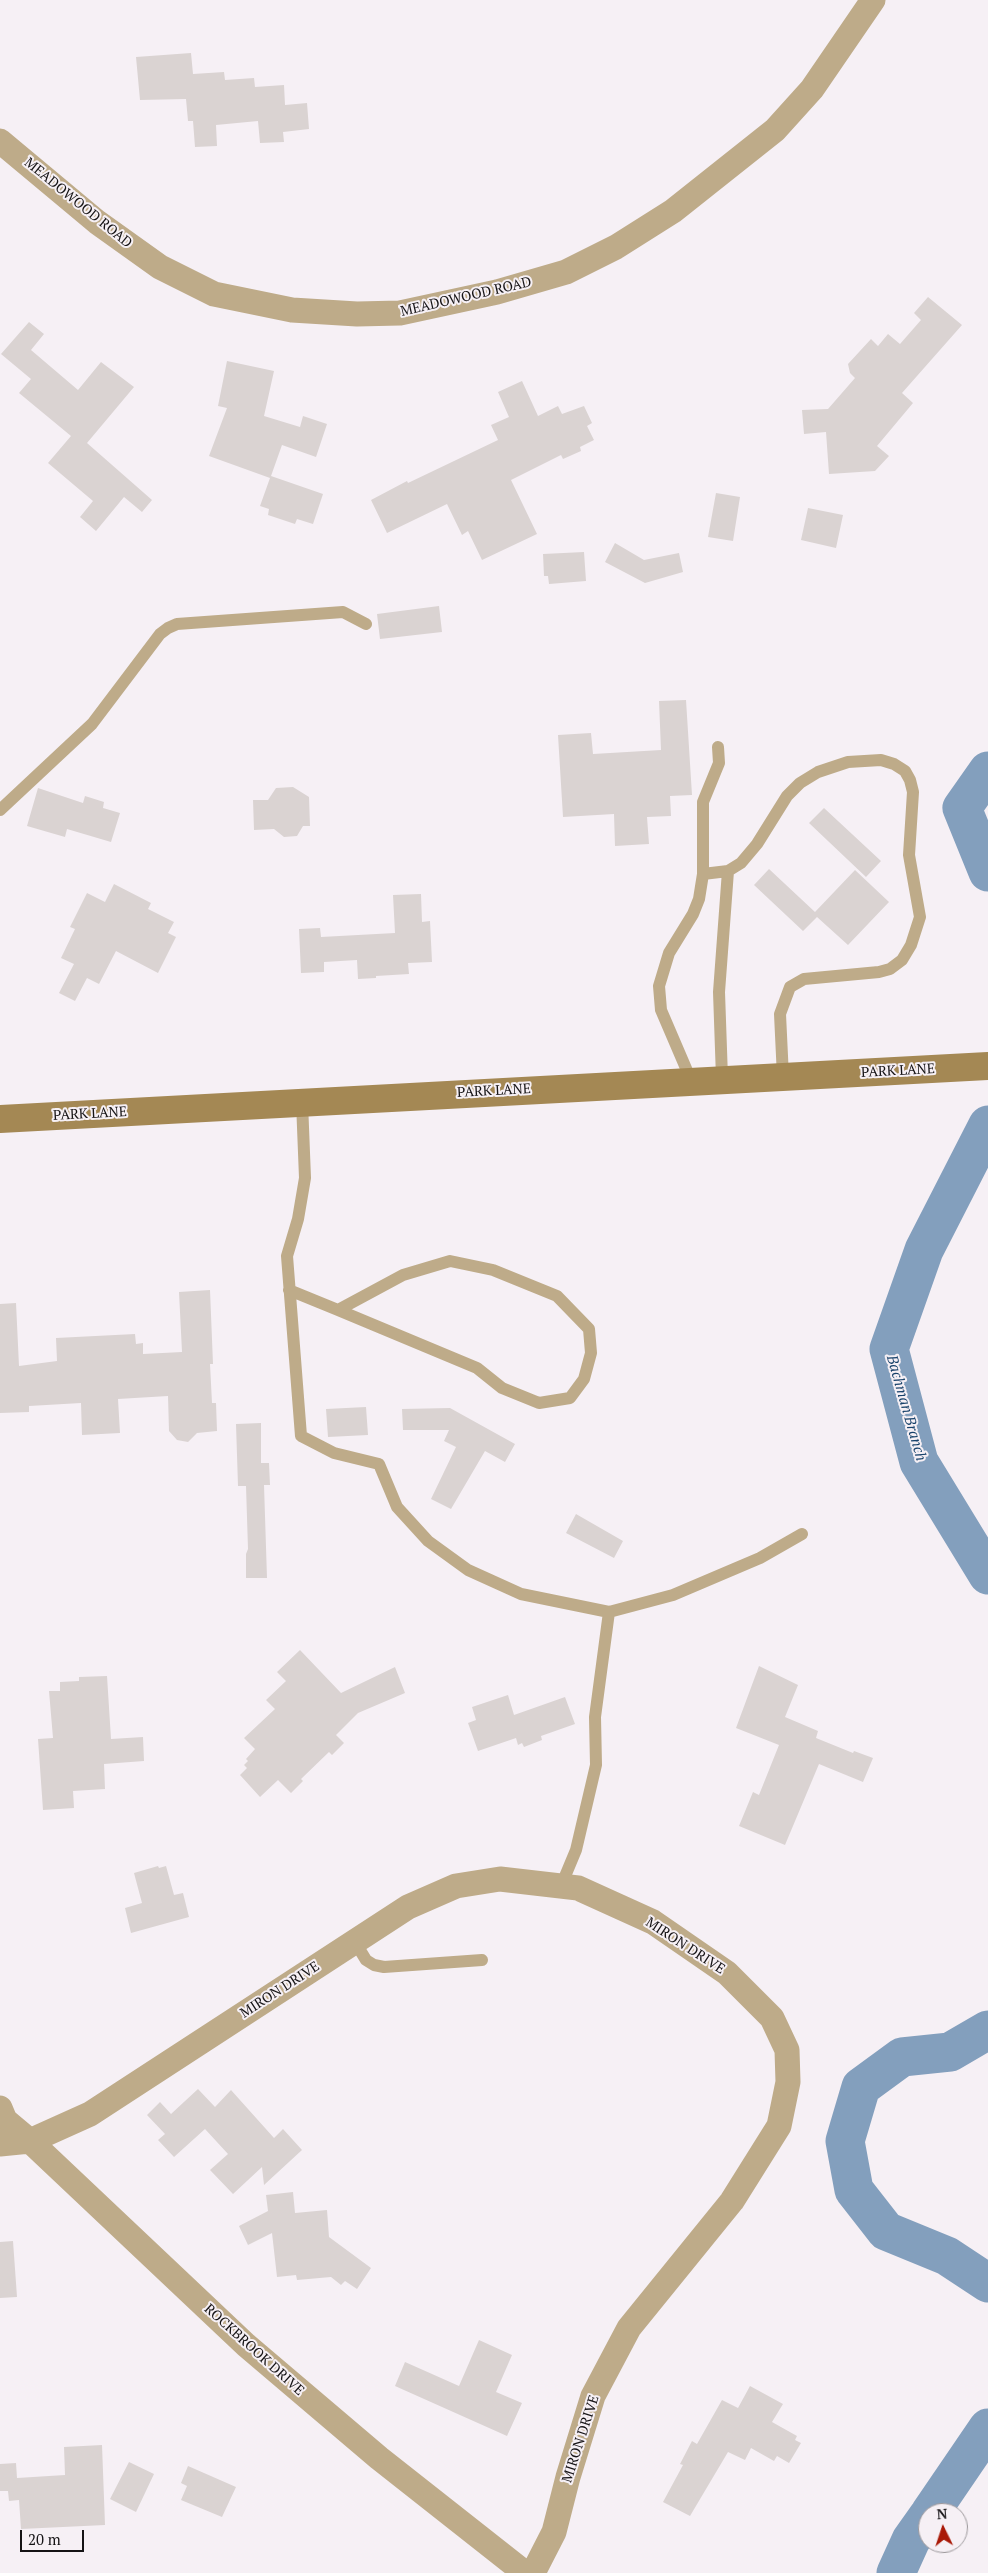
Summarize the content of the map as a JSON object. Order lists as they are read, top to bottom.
{
  "streets": {
    "street": [
      "MEADOWOOD ROAD",
      "PARK LANE",
      "MIRON DRIVE",
      "ROCKBROOK DRIVE"
    ]
  },
  "crossings": [
    ["MIRON DRIVE", "ROCKBROOK DRIVE"]
  ],
  "water": ["Bachman Branch"],
  "scale_bar": "20 m",
  "north": "top"
}
